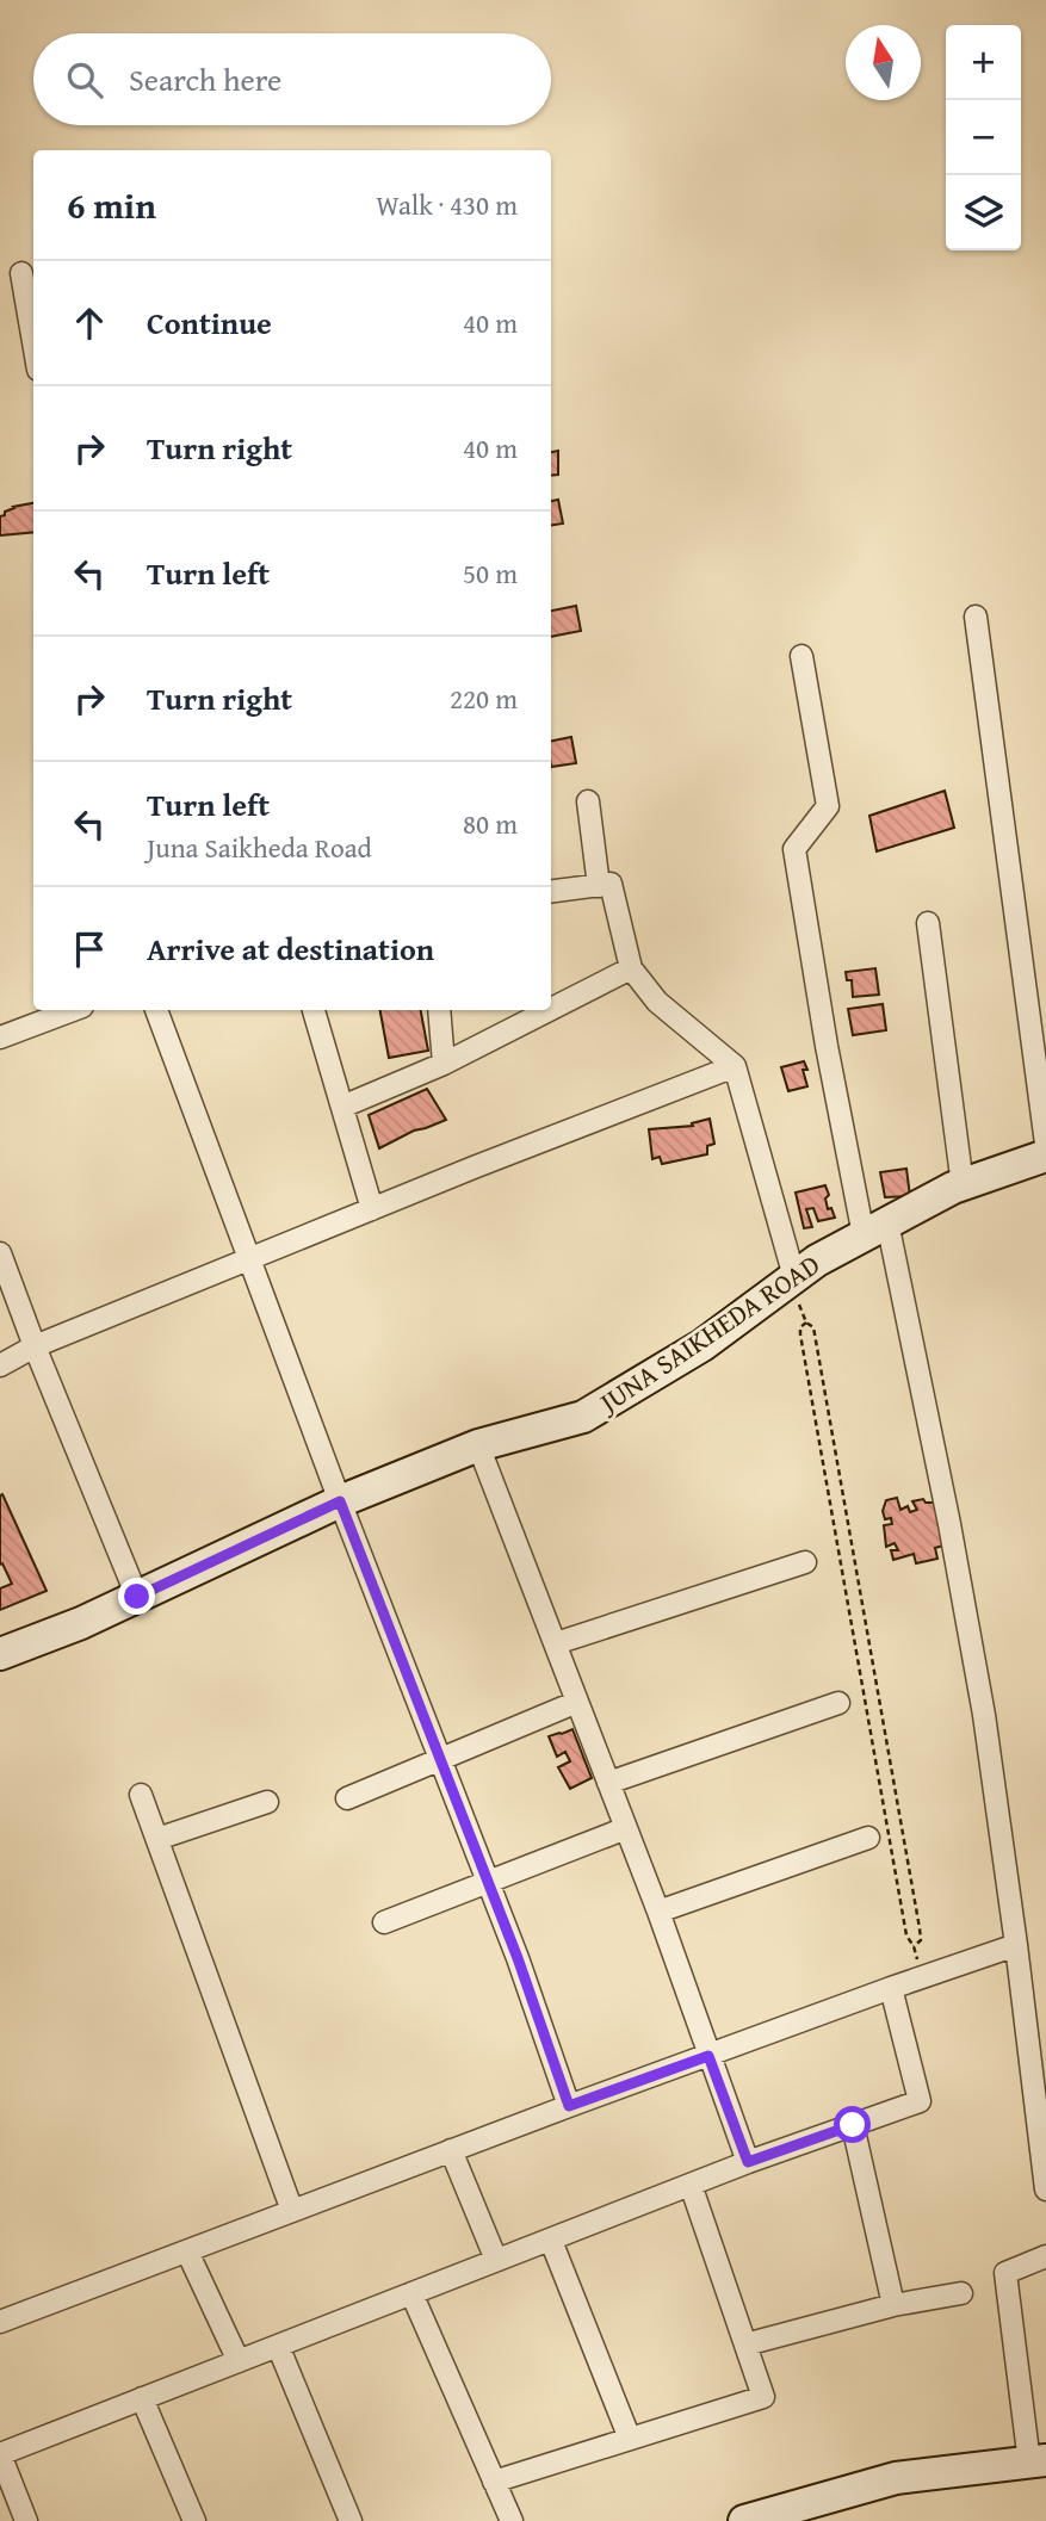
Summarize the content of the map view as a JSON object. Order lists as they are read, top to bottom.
{
  "streets": {
    "main road": ["JUNA SAIKHEDA ROAD"]
  },
  "north": "top",
  "page": {
    "map_buttons": ["+", "−"],
    "search": "Search here",
    "heading": ["6 min", "Walk · 430 m"],
    "list": [
      ["Continue", "40 m"],
      ["Turn right", "40 m"],
      ["Turn left", "50 m"],
      ["Turn right", "220 m"],
      ["Turn left", "Juna Saikheda Road", "80 m"],
      "Arrive at destination"
    ]
  }
}
